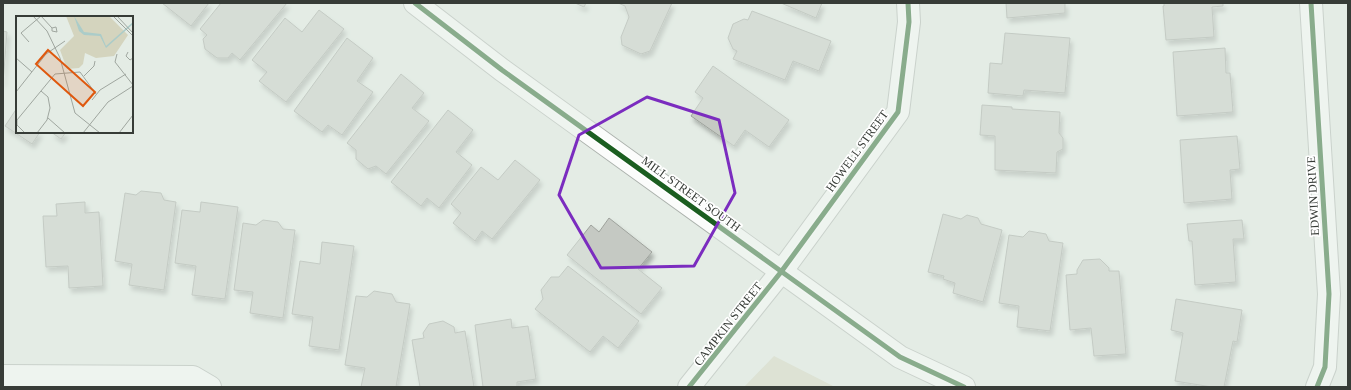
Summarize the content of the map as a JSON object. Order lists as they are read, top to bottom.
{
  "streets": {
    "street": [
      "HOWELL STREET",
      "MILL STREET SOUTH",
      "EDWIN DRIVE",
      "CAMPKIN STREET"
    ]
  },
  "crossings": [
    ["HOWELL STREET", "MILL STREET SOUTH"],
    ["HOWELL STREET", "CAMPKIN STREET"],
    ["MILL STREET SOUTH", "CAMPKIN STREET"]
  ]
}
